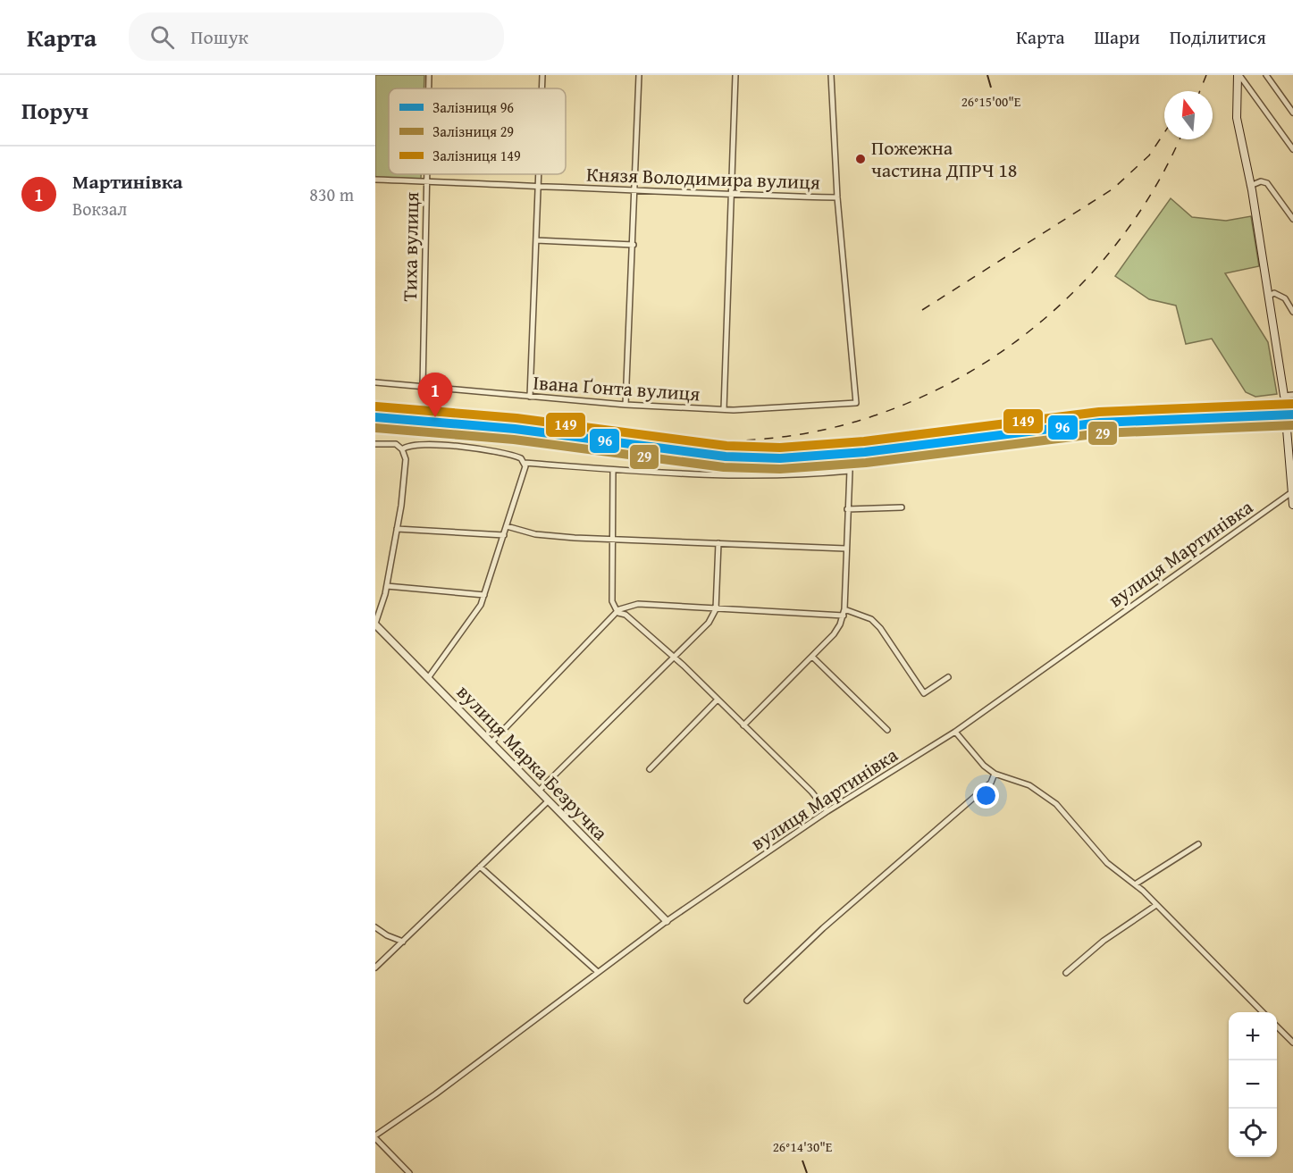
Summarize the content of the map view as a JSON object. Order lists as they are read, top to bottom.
{
  "streets": {
    "street": [
      "Князя Володимира вулиця",
      "Тиха вулиця",
      "Івана Ґонта вулиця",
      "вулиця Мартинівка",
      "вулиця Марка Безручка"
    ]
  },
  "crossings": [
    ["Князя Володимира вулиця", "Тиха вулиця"],
    ["Князя Володимира вулиця", "Івана Ґонта вулиця"],
    ["Тиха вулиця", "Івана Ґонта вулиця"],
    ["вулиця Мартинівка", "вулиця Марка Безручка"]
  ],
  "places": ["Пожежна частина ДПРЧ 18"],
  "lines": ["rail line 149", "rail line 96", "rail line 29"],
  "legend": ["Залізниця 96", "Залізниця 29", "Залізниця 149"],
  "north": "top",
  "page": {
    "header": "Карта",
    "search": "Пошук",
    "nav": ["Карта", "Шари", "Поділитися"],
    "heading": "Поруч",
    "list": [
      {
        "mark": "1",
        "name": "Мартинівка",
        "note": "Вокзал",
        "value": "830 m"
      }
    ],
    "pins": "1",
    "map_buttons": ["+", "−"]
  },
  "coordinates": ["26°15'00\"E", "26°14'30\"E"]
}
